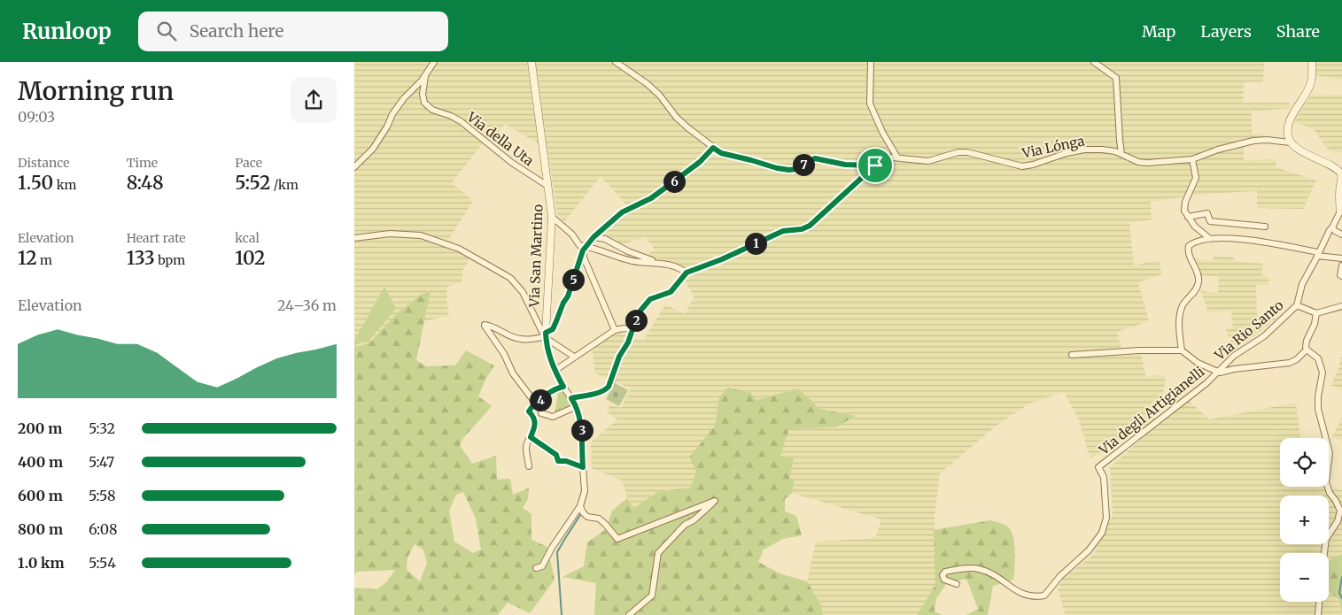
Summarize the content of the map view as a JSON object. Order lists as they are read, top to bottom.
{
  "streets": {
    "street": [
      "Via della Uta",
      "Via Lónga",
      "Via San Martino",
      "Via Rio Santo",
      "Via degli Artigianelli"
    ]
  },
  "crossings": [
    ["Via della Uta", "Via San Martino"],
    ["Via Rio Santo", "Via degli Artigianelli"]
  ],
  "page": {
    "header": "Runloop",
    "search": "Search here",
    "nav": ["Map", "Layers", "Share"],
    "heading": ["Morning run", "09:03"],
    "stats": [
      ["Distance", "1.50 km"],
      ["Time", "8:48"],
      ["Pace", "5:52 /km"],
      ["Elevation", "12 m"],
      ["Heart rate", "133 bpm"],
      ["kcal", "102"]
    ],
    "pins": [
      "7",
      "6",
      "1",
      "5",
      "2",
      "4",
      "3"
    ],
    "chart": ["Elevation", "24–36 m"],
    "list": [
      {
        "name": "200 m",
        "note": "5:32"
      },
      {
        "name": "400 m",
        "note": "5:47"
      },
      {
        "name": "600 m",
        "note": "5:58"
      },
      {
        "name": "800 m",
        "note": "6:08"
      },
      {
        "name": "1.0 km",
        "note": "5:54"
      }
    ],
    "map_buttons": ["+", "−"]
  }
}
